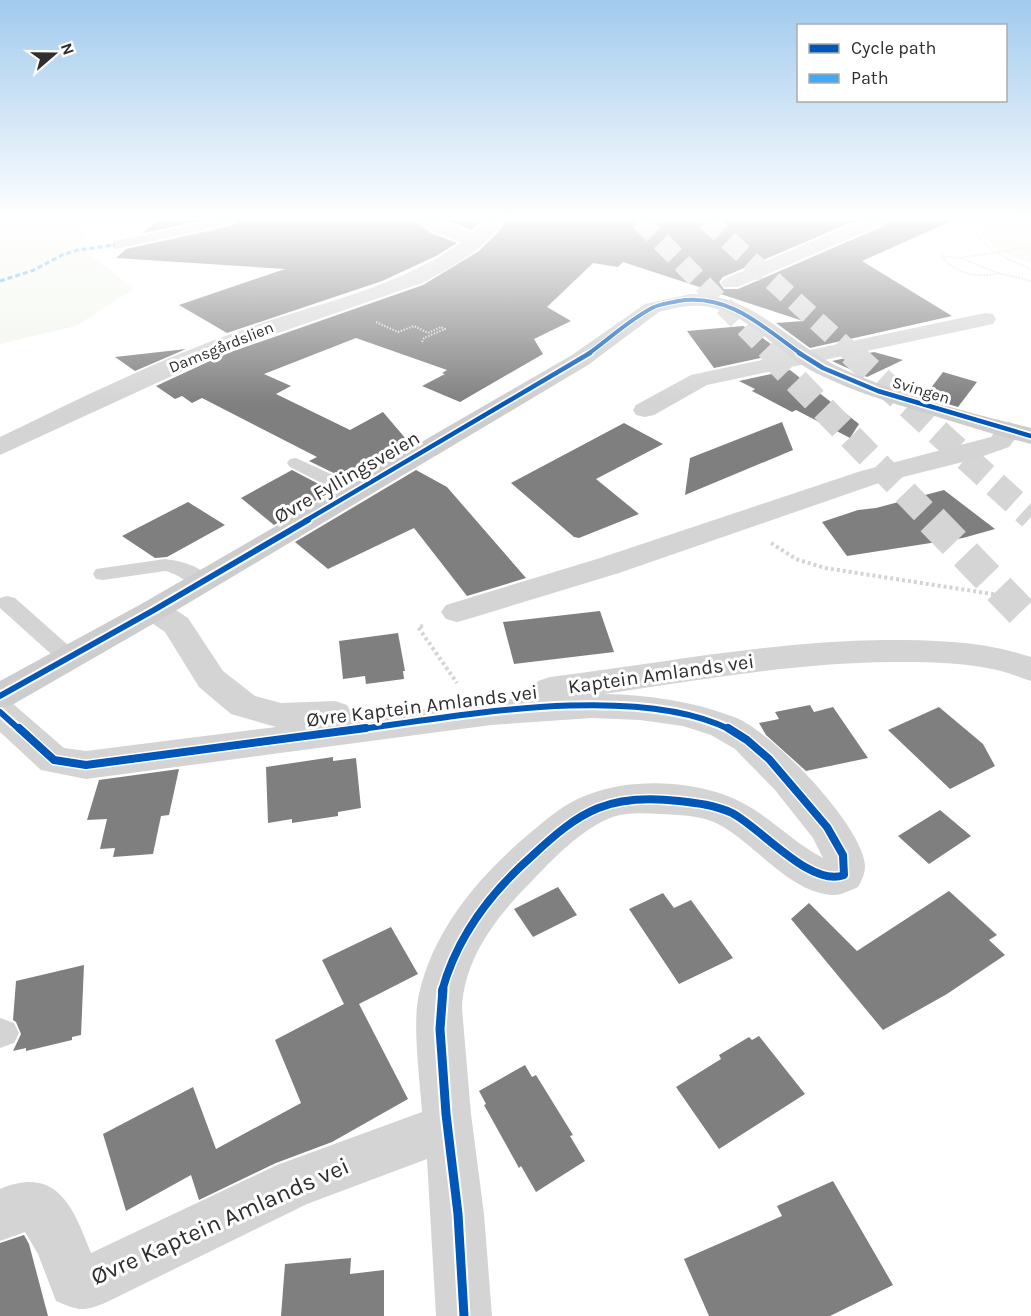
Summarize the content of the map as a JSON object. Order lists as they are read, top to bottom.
{
  "streets": {
    "main road": ["Svingen", "Øvre Fyllingsveien"],
    "street": ["Damsgårdslien", "Kaptein Amlands vei", "Øvre Kaptein Amlands vei"]
  },
  "crossings": [
    ["Svingen", "Øvre Fyllingsveien"],
    ["Øvre Fyllingsveien", "Kaptein Amlands vei"]
  ],
  "legend": ["Cycle path", "Path"],
  "north": "right"
}
